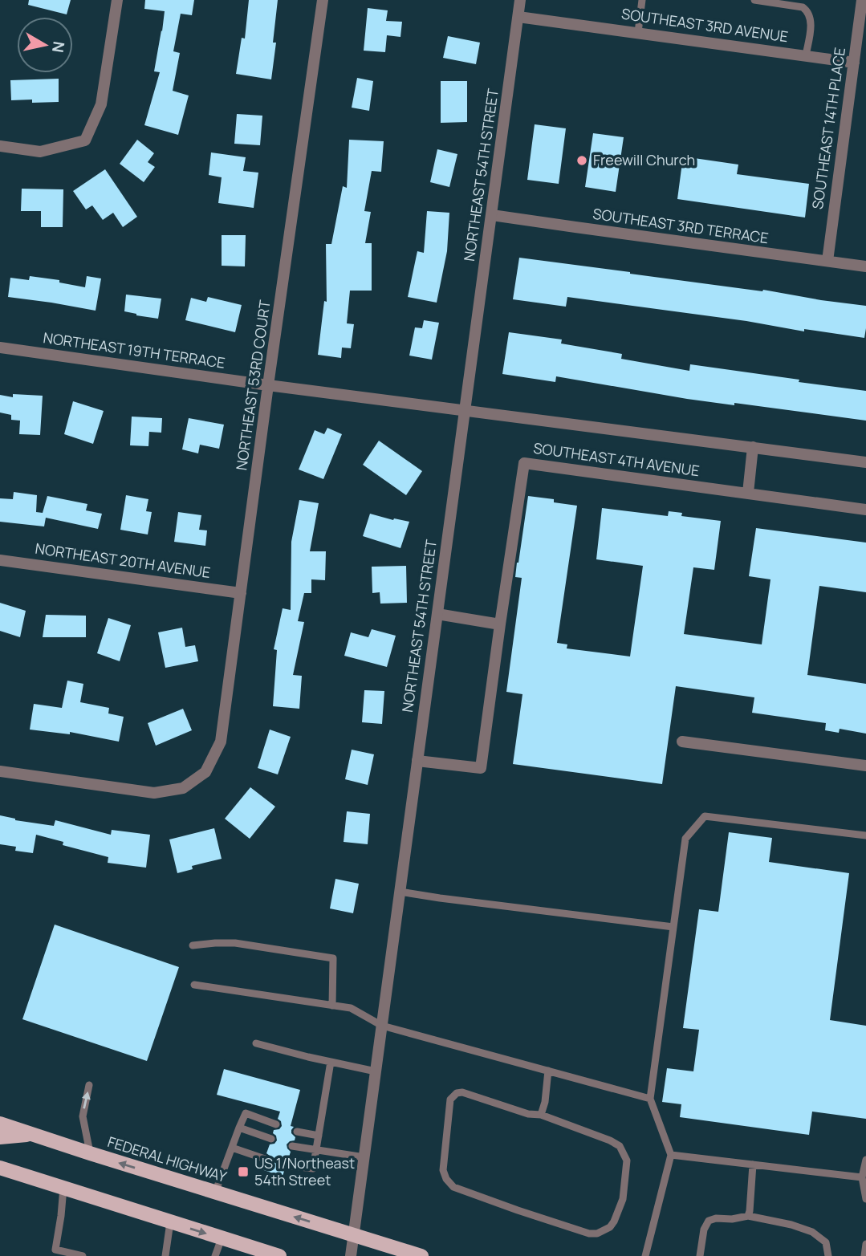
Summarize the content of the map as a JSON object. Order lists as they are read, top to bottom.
{
  "streets": {
    "main road": ["FEDERAL HIGHWAY"],
    "street": [
      "SOUTHEAST 3RD AVENUE",
      "SOUTHEAST 14TH PLACE",
      "NORTHEAST 54TH STREET",
      "SOUTHEAST 3RD TERRACE",
      "NORTHEAST 19TH TERRACE",
      "NORTHEAST 53RD COURT",
      "SOUTHEAST 4TH AVENUE",
      "NORTHEAST 20TH AVENUE"
    ]
  },
  "crossings": [
    ["SOUTHEAST 3RD AVENUE", "SOUTHEAST 14TH PLACE"],
    ["SOUTHEAST 3RD AVENUE", "NORTHEAST 54TH STREET"],
    ["SOUTHEAST 14TH PLACE", "SOUTHEAST 3RD TERRACE"],
    ["NORTHEAST 54TH STREET", "SOUTHEAST 3RD TERRACE"],
    ["NORTHEAST 54TH STREET", "NORTHEAST 19TH TERRACE"],
    ["NORTHEAST 54TH STREET", "SOUTHEAST 4TH AVENUE"],
    ["NORTHEAST 54TH STREET", "FEDERAL HIGHWAY"],
    ["NORTHEAST 19TH TERRACE", "NORTHEAST 53RD COURT"],
    ["NORTHEAST 19TH TERRACE", "SOUTHEAST 4TH AVENUE"],
    ["NORTHEAST 53RD COURT", "NORTHEAST 20TH AVENUE"]
  ],
  "places": {
    "other": ["Freewill Church"],
    "transit": ["US 1/Northeast 54th Street"]
  },
  "north": "right"
}
